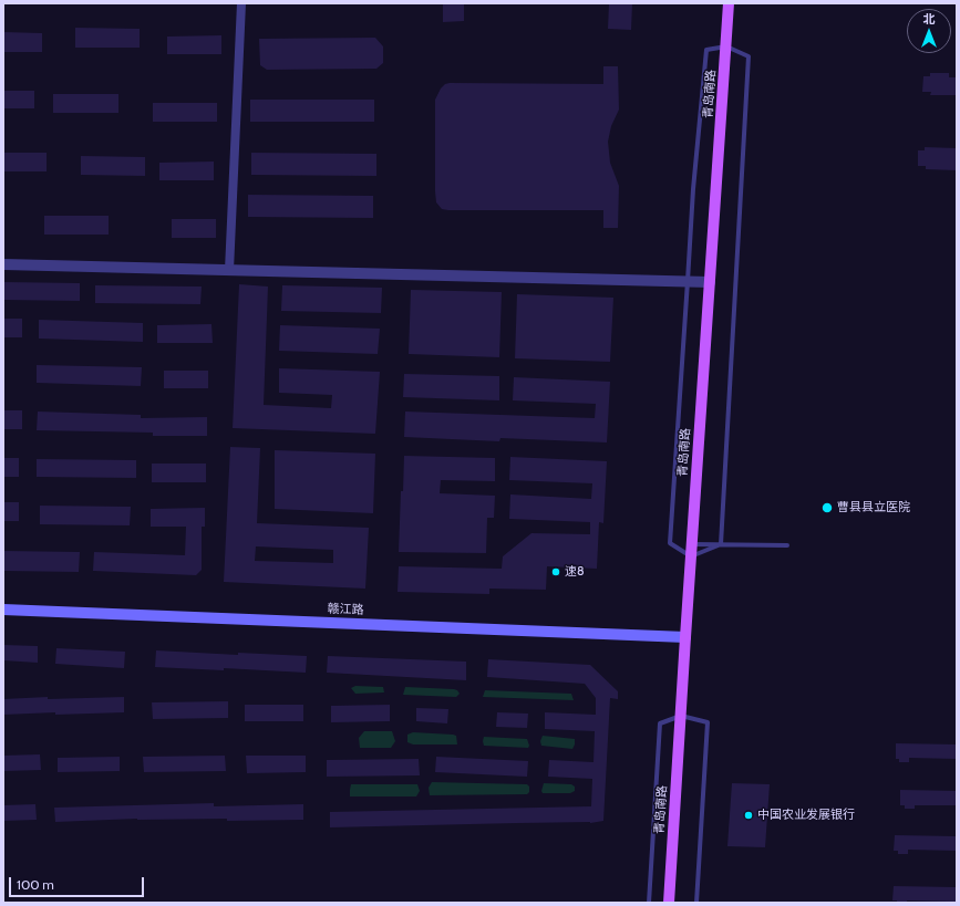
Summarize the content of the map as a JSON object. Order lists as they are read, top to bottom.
{
  "streets": {
    "main road": ["青岛南路", "赣江路"]
  },
  "crossings": [
    ["青岛南路", "赣江路"]
  ],
  "places": ["曹县县立医院", "速8", "中国农业发展银行"],
  "scale_bar": "100 m",
  "north": "top"
}
